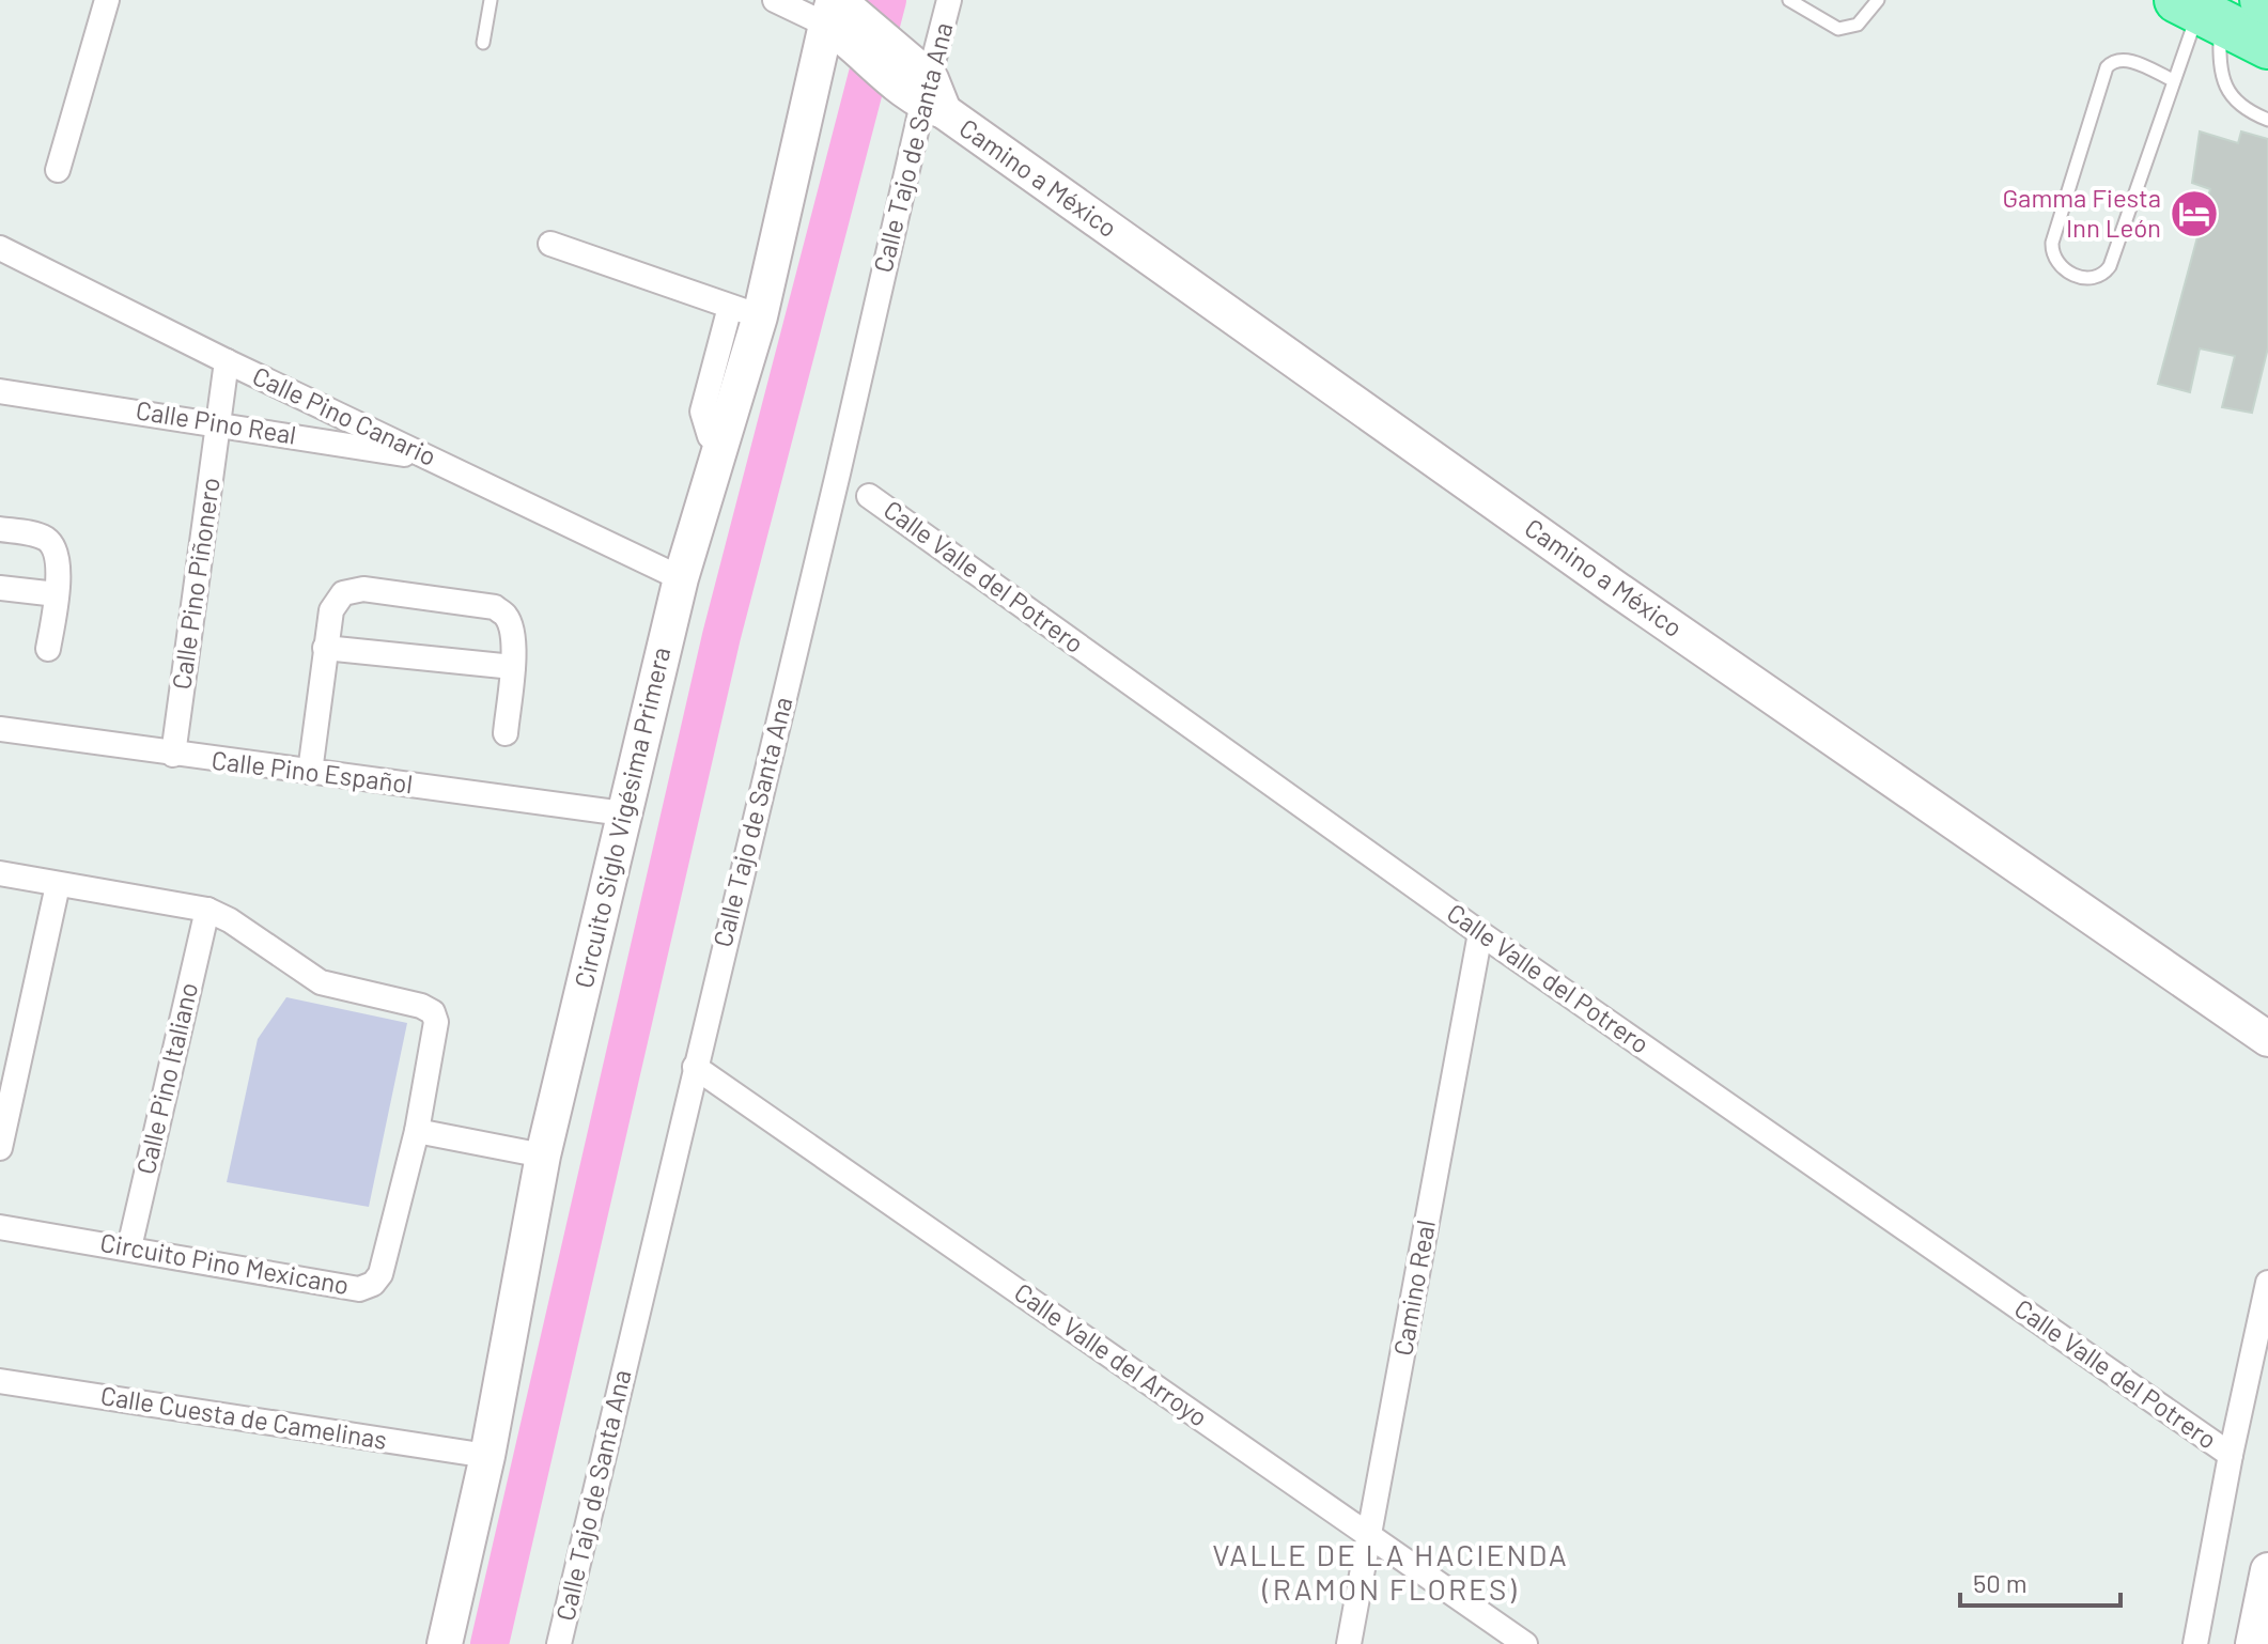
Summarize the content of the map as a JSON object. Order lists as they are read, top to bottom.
{
  "streets": {
    "street": [
      "Calle Tajo de Santa Ana",
      "Camino a México",
      "Calle Pino Canario",
      "Calle Pino Real",
      "Calle Valle del Potrero",
      "Calle Pino Piñonero",
      "Calle Pino Español",
      "Circuito Siglo Vigésima Primera",
      "Calle Pino Italiano",
      "Circuito Pino Mexicano",
      "Camino Real",
      "Calle Valle del Arroyo",
      "Calle Cuesta de Camelinas"
    ]
  },
  "crossings": [
    ["Calle Tajo de Santa Ana", "Camino a México"],
    ["Calle Tajo de Santa Ana", "Calle Valle del Arroyo"],
    ["Camino a México", "Circuito Siglo Vigésima Primera"],
    ["Calle Pino Canario", "Calle Pino Real"],
    ["Calle Pino Canario", "Calle Pino Piñonero"],
    ["Calle Pino Canario", "Circuito Siglo Vigésima Primera"],
    ["Calle Pino Real", "Calle Pino Piñonero"],
    ["Calle Valle del Potrero", "Camino Real"],
    ["Calle Pino Piñonero", "Calle Pino Español"],
    ["Calle Pino Español", "Circuito Siglo Vigésima Primera"],
    ["Circuito Siglo Vigésima Primera", "Calle Cuesta de Camelinas"],
    ["Calle Pino Italiano", "Circuito Pino Mexicano"],
    ["Camino Real", "Calle Valle del Arroyo"]
  ],
  "districts": ["VALLE DE LA HACIENDA (RAMON FLORES)"],
  "places": {
    "hotel": ["Gamma Fiesta Inn León"]
  },
  "scale_bar": "50 m"
}
